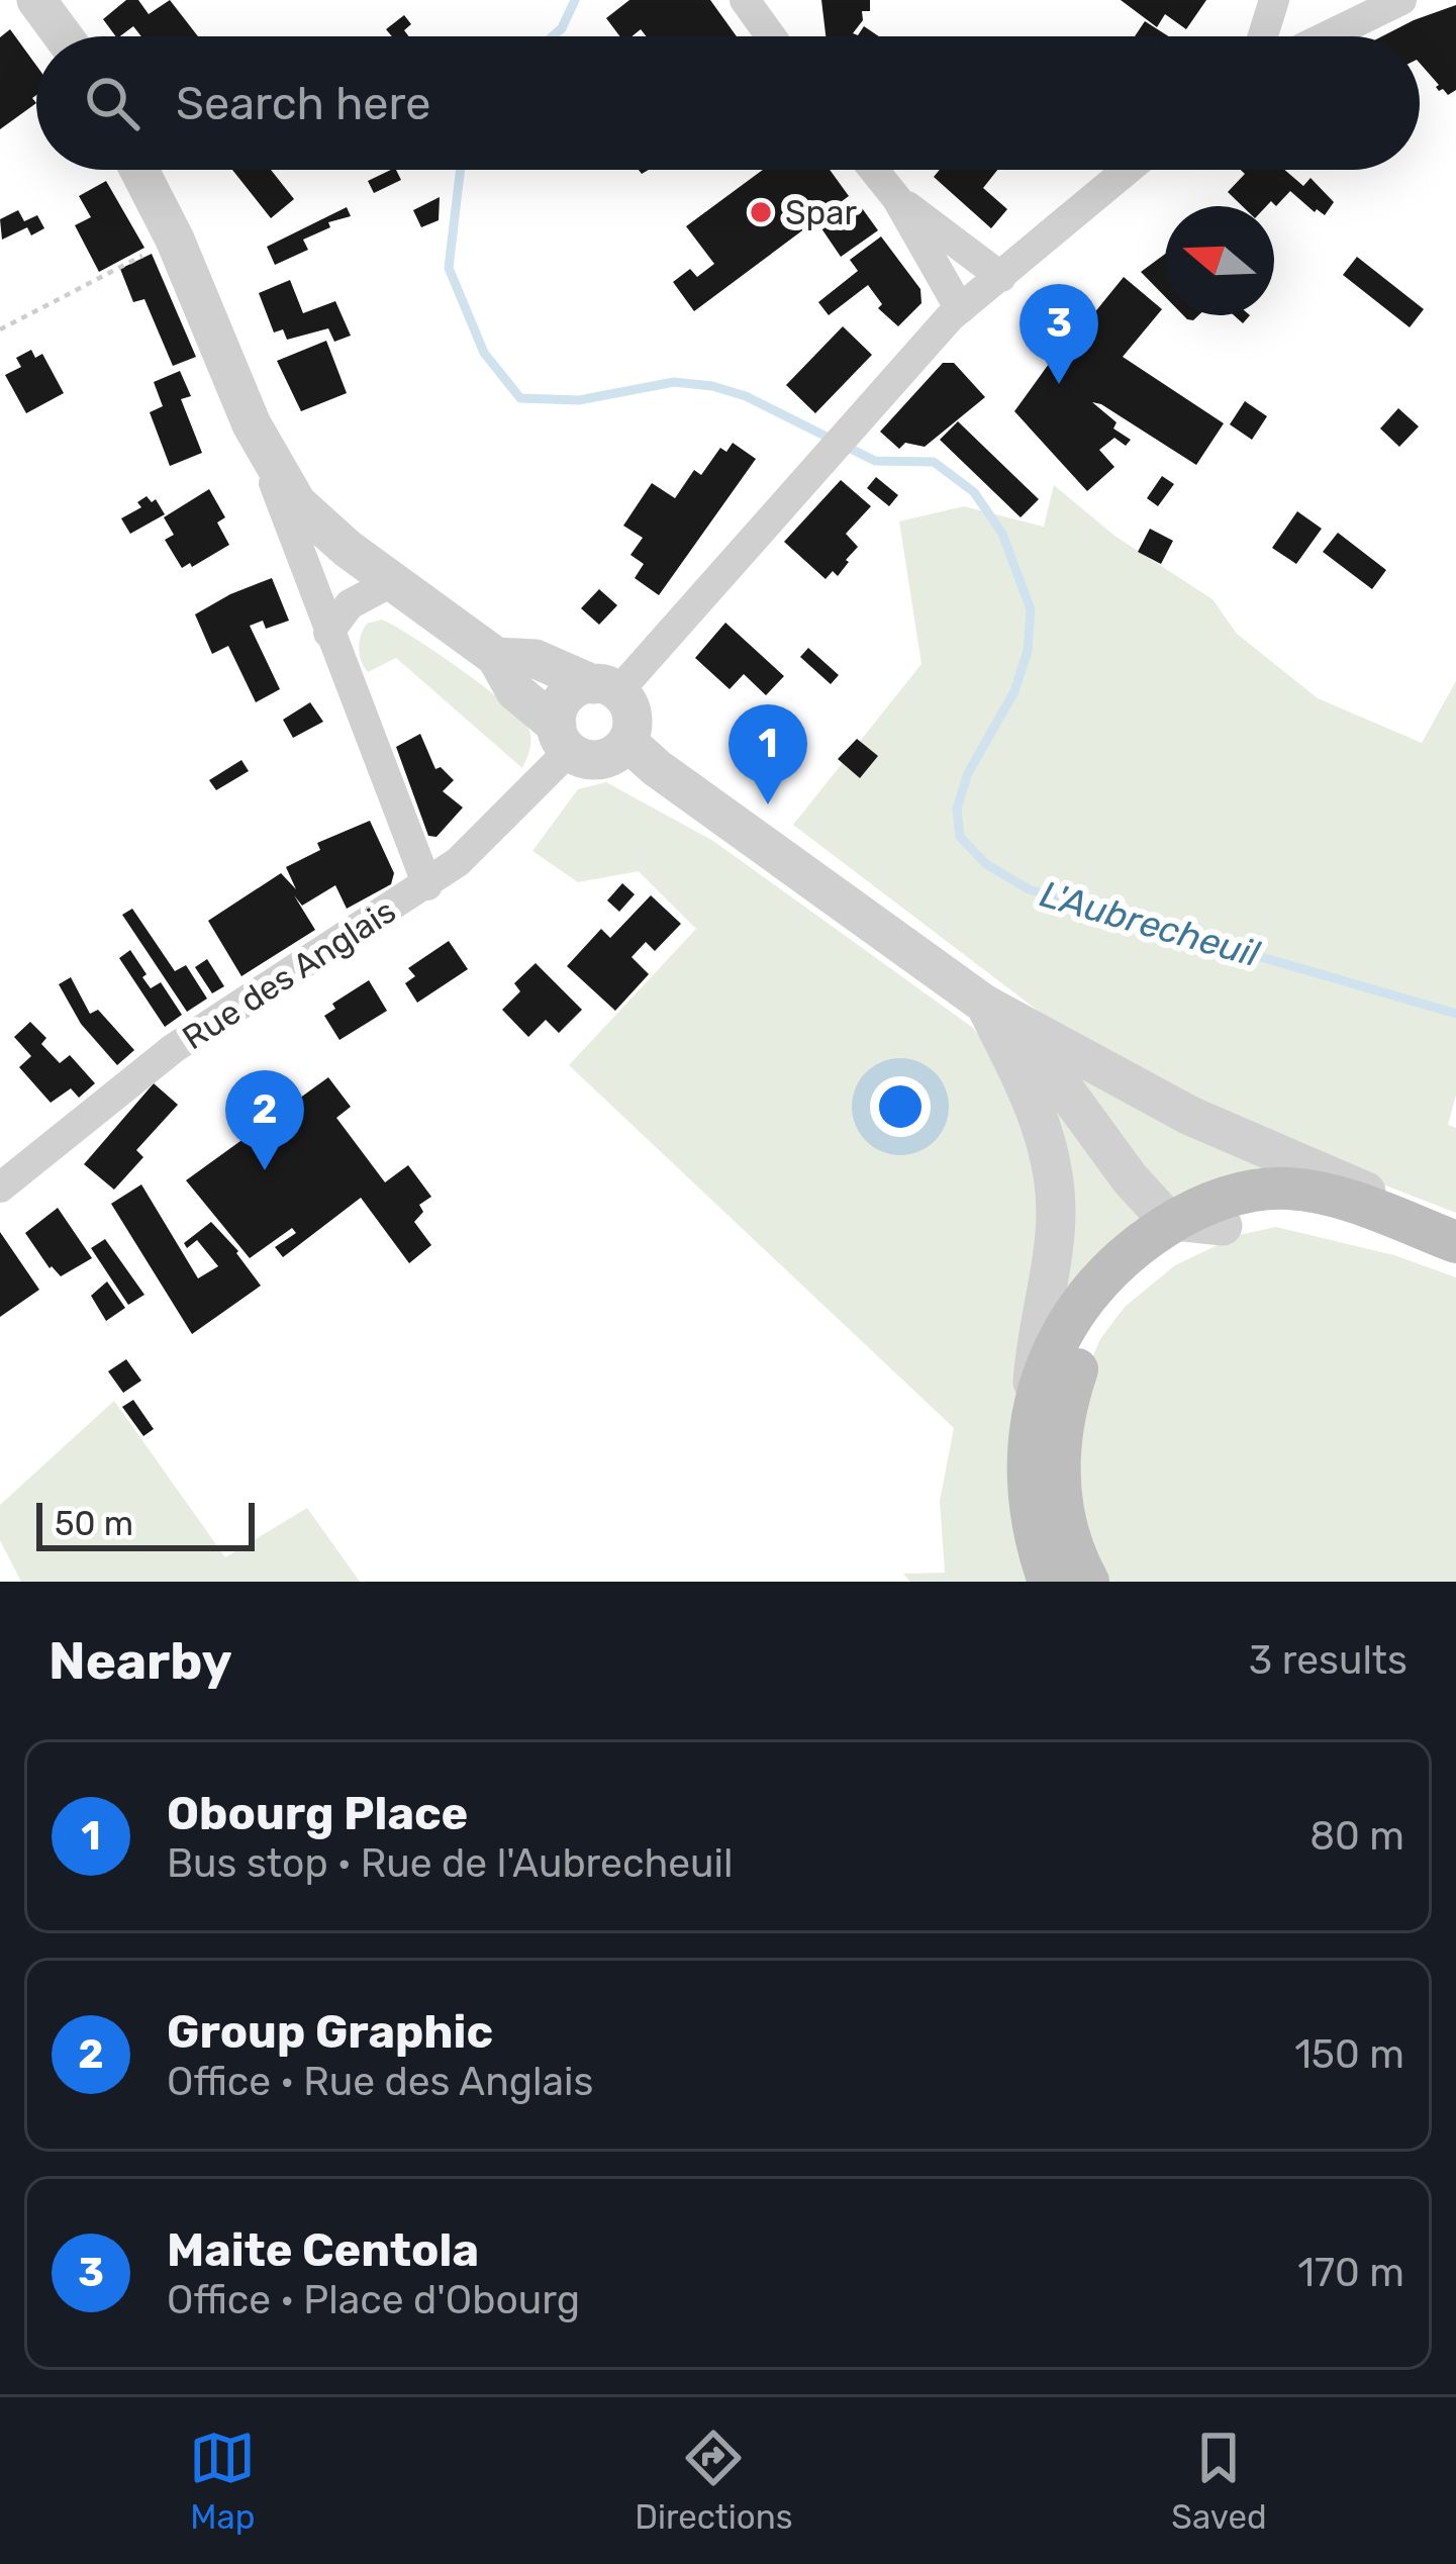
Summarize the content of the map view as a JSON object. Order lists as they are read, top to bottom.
{
  "streets": {
    "street": ["Rue des Anglais"]
  },
  "water": ["L'Aubrecheuil"],
  "places": ["Spar"],
  "scale_bar": "50 m",
  "north": "left",
  "page": {
    "search": "Search here",
    "pins": ["3", "1", "2"],
    "scale": "50 m",
    "heading": ["Nearby", "3 results"],
    "list": [
      {
        "mark": "1",
        "name": "Obourg Place",
        "note": "Bus stop · Rue de l'Aubrecheuil",
        "value": "80 m"
      },
      {
        "mark": "2",
        "name": "Group Graphic",
        "note": "Office · Rue des Anglais",
        "value": "150 m"
      },
      {
        "mark": "3",
        "name": "Maite Centola",
        "note": "Office · Place d'Obourg",
        "value": "170 m"
      }
    ],
    "nav": ["Map", "Directions", "Saved"]
  }
}
